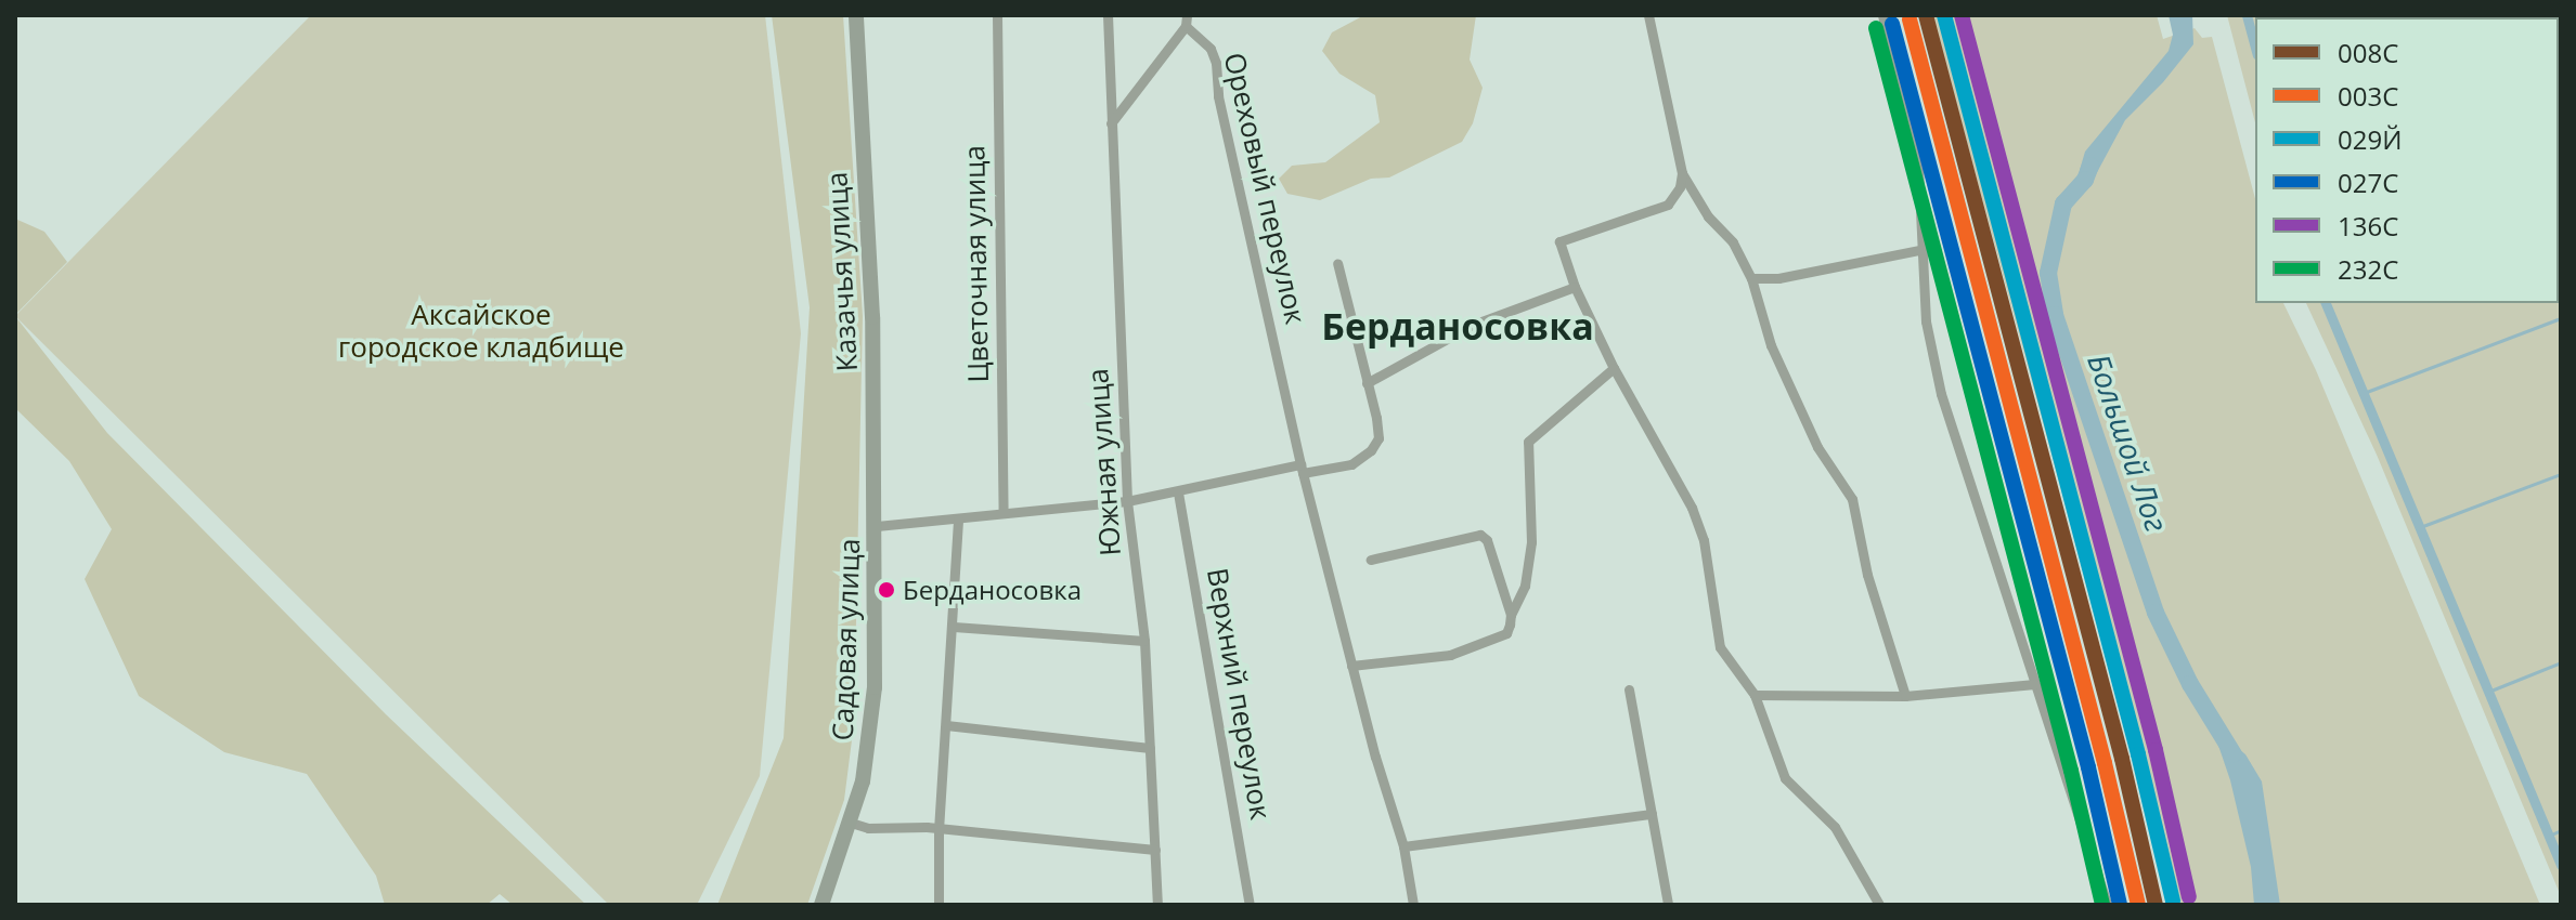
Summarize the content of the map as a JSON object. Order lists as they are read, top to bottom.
{
  "streets": {
    "main road": ["Казачья улица", "Садовая улица"],
    "street": [
      "Ореховый переулок",
      "Цветочная улица",
      "Южная улица",
      "Верхний переулок"
    ]
  },
  "crossings": [
    ["Казачья улица", "Садовая улица"]
  ],
  "districts": ["Берданосовка"],
  "water": ["Большой Лог"],
  "parks": ["Аксайское городское кладбище"],
  "places": ["Берданосовка"],
  "lines": [
    "transit line 008С",
    "transit line 029Й",
    "transit line 136С",
    "transit line 003С",
    "transit line 027С",
    "transit line 232C"
  ],
  "legend": [
    "008С",
    "003С",
    "029Й",
    "027С",
    "136С",
    "232C"
  ]
}
